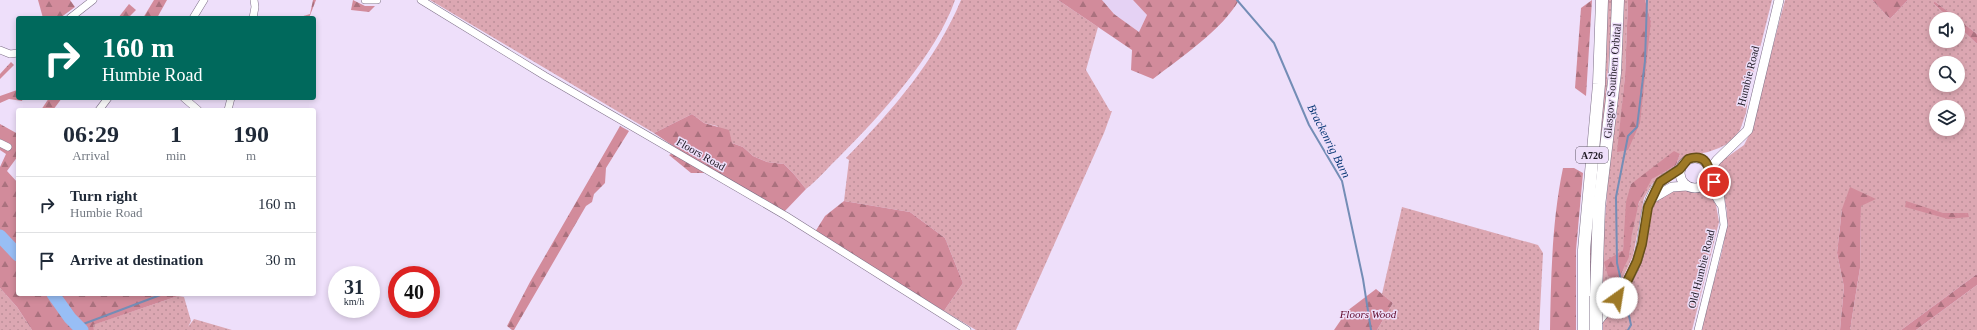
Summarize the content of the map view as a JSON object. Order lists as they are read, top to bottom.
{
  "streets": {
    "highway": ["Glasgow Southern Orbital", "A726"],
    "street": ["Humbie Road", "Floors Road", "Old Humbie Road"]
  },
  "water": ["Brackenrig Burn"],
  "parks": ["Floors Wood"],
  "page": {
    "turn": ["160 m", "Humbie Road"],
    "eta": [
      "06:29",
      "Arrival",
      "1",
      "min",
      "190",
      "m"
    ],
    "list": [
      {
        "name": "Turn right",
        "note": "Humbie Road",
        "value": "160 m"
      },
      {
        "name": "Arrive at destination",
        "value": "30 m"
      }
    ],
    "speed": "31 km/h",
    "limit": "40"
  }
}
